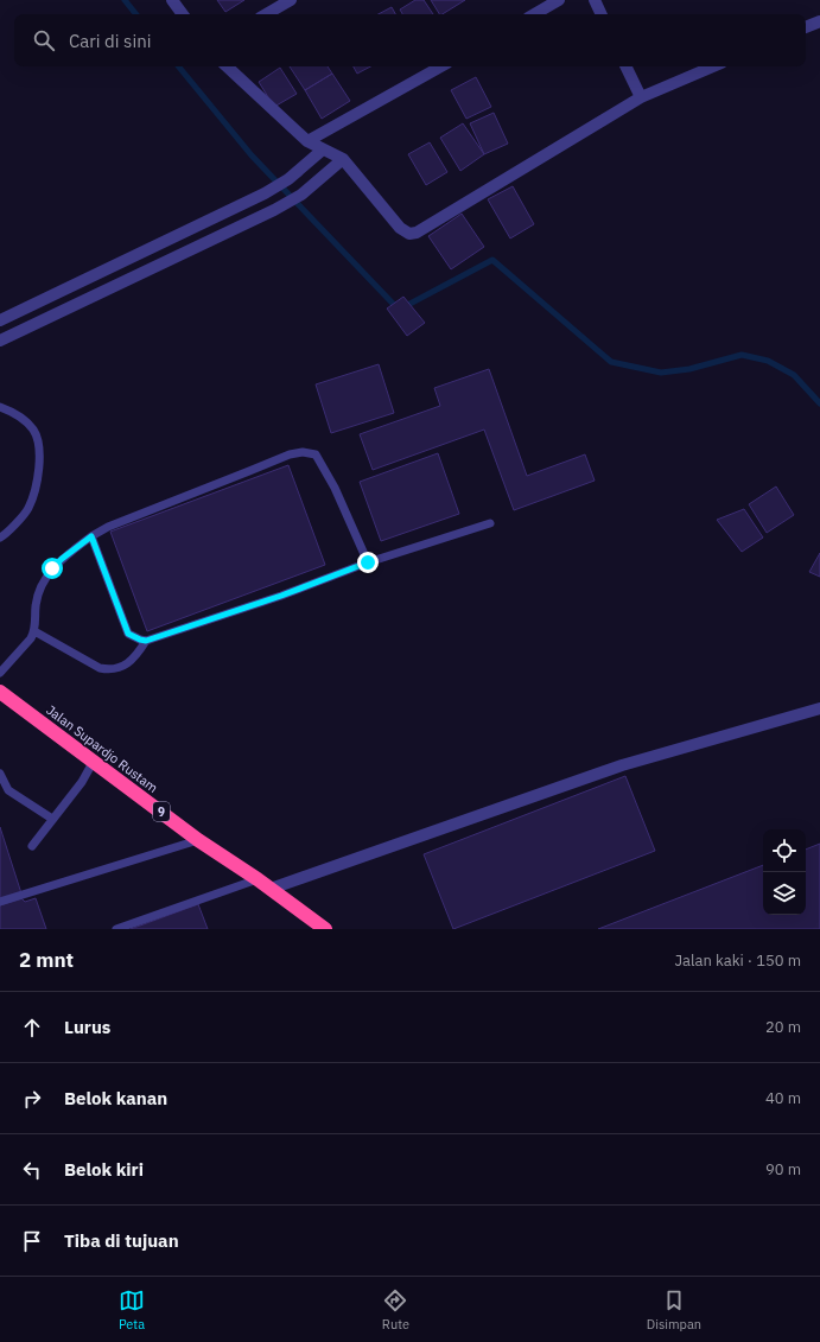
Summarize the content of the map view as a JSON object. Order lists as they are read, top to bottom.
{
  "streets": {
    "highway": ["Jalan Supardjo Rustam", "9"]
  },
  "page": {
    "search": "Cari di sini",
    "heading": ["2 mnt", "Jalan kaki · 150 m"],
    "list": [
      ["Lurus", "20 m"],
      ["Belok kanan", "40 m"],
      ["Belok kiri", "90 m"],
      "Tiba di tujuan"
    ],
    "nav": ["Peta", "Rute", "Disimpan"]
  }
}
